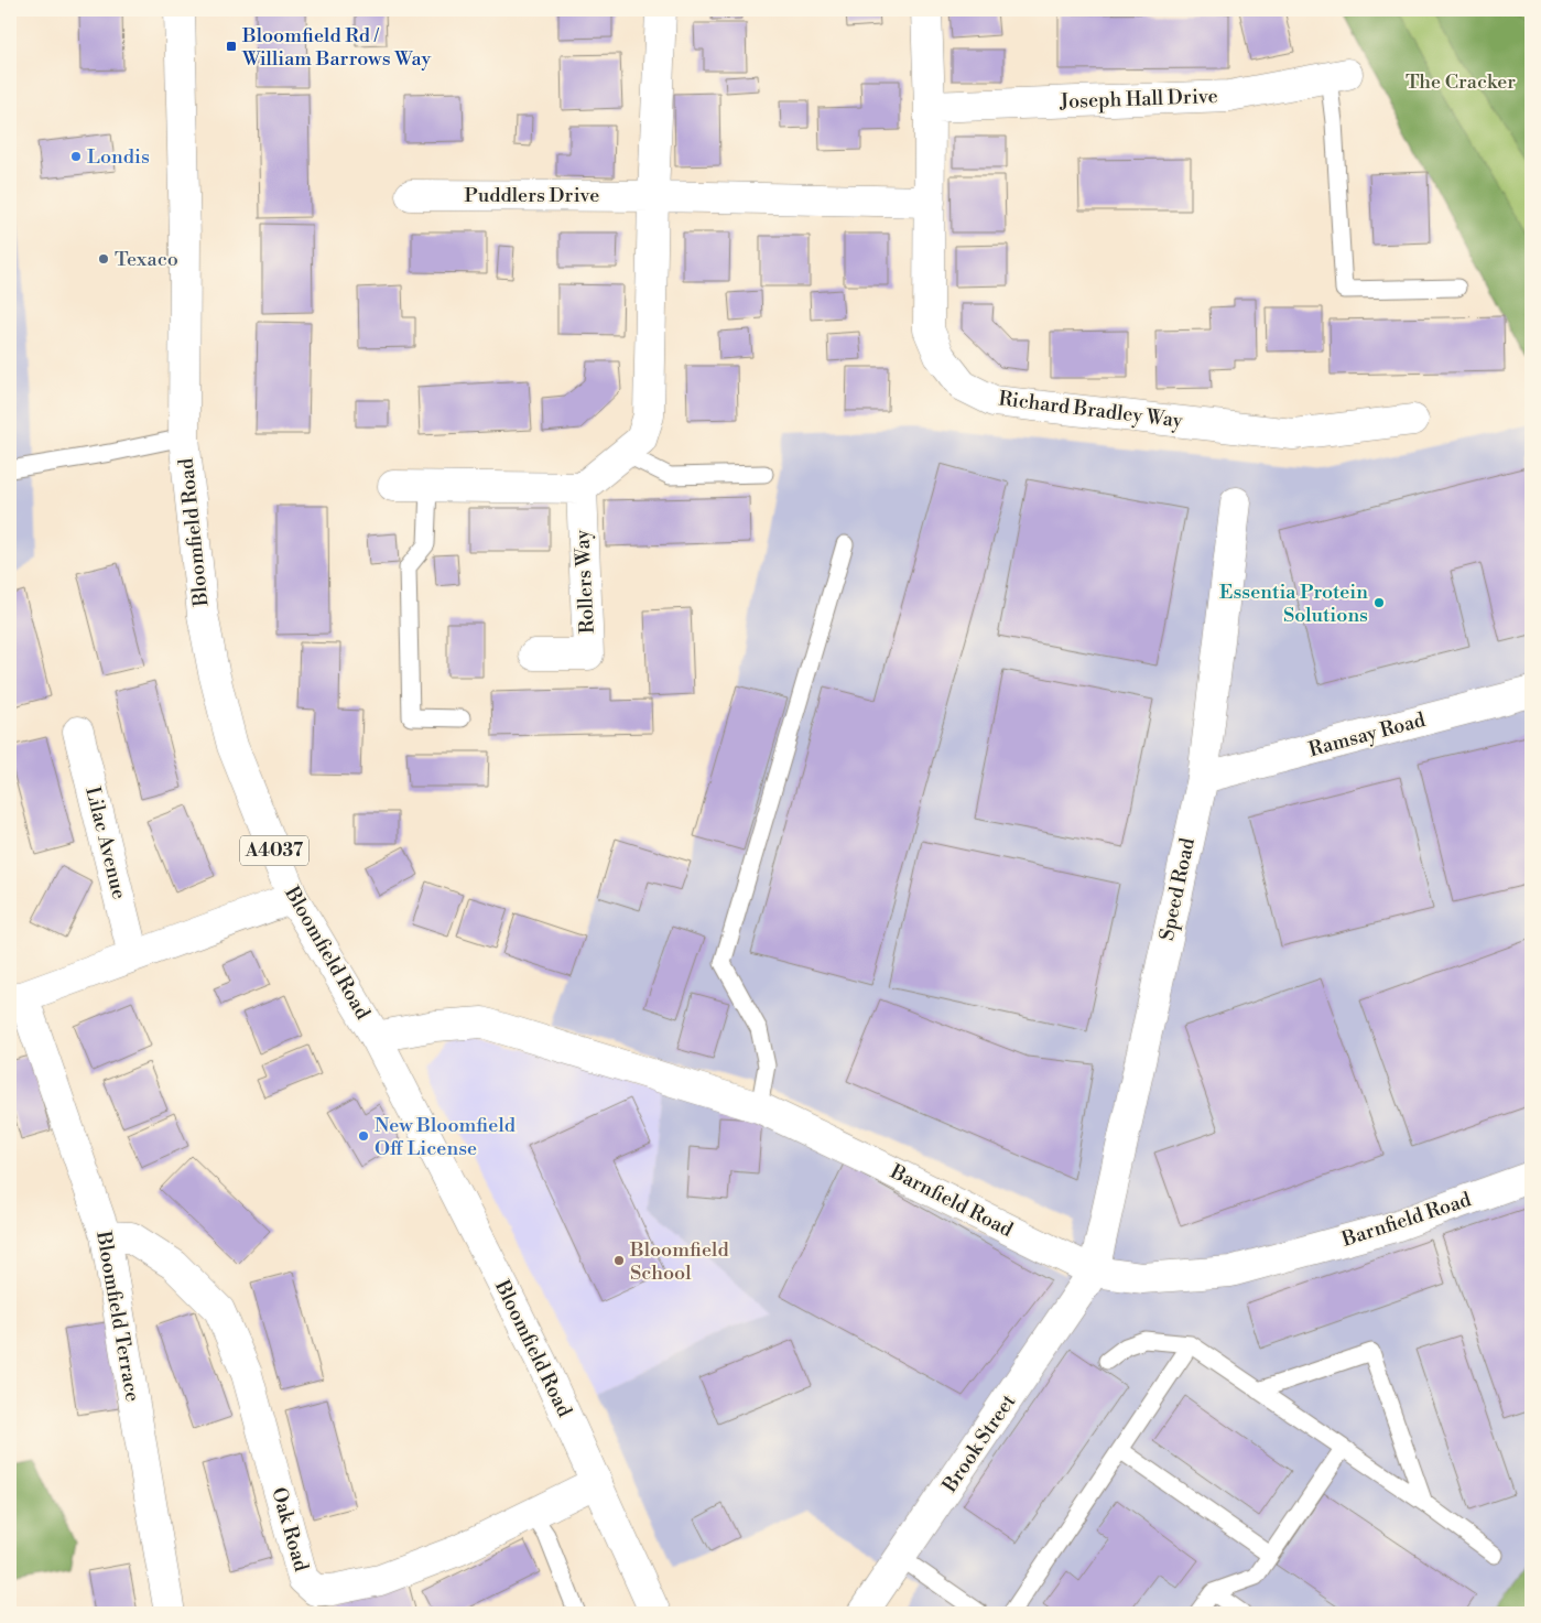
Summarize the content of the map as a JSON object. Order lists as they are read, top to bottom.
{
  "streets": {
    "street": [
      "Joseph Hall Drive",
      "Puddlers Drive",
      "Richard Bradley Way",
      "Bloomfield Road",
      "Rollers Way",
      "Ramsay Road",
      "Lilac Avenue",
      "A4037",
      "Speed Road",
      "Barnfield Road",
      "Bloomfield Terrace",
      "Brook Street",
      "Oak Road"
    ]
  },
  "crossings": [
    ["Joseph Hall Drive", "Richard Bradley Way"],
    ["Bloomfield Road", "Barnfield Road"],
    ["Bloomfield Road", "Bloomfield Terrace"],
    ["Bloomfield Road", "Oak Road"],
    ["Ramsay Road", "Speed Road"],
    ["Lilac Avenue", "Bloomfield Terrace"],
    ["Speed Road", "Barnfield Road"],
    ["Speed Road", "Brook Street"],
    ["Barnfield Road", "Brook Street"],
    ["Bloomfield Terrace", "Oak Road"]
  ],
  "parks": ["The Cracker"],
  "places": {
    "transit": ["Bloomfield Rd / William Barrows Way"],
    "other": [
      "Londis",
      "Texaco",
      "Essentia Protein Solutions",
      "New Bloomfield Off License",
      "Bloomfield School"
    ]
  }
}
